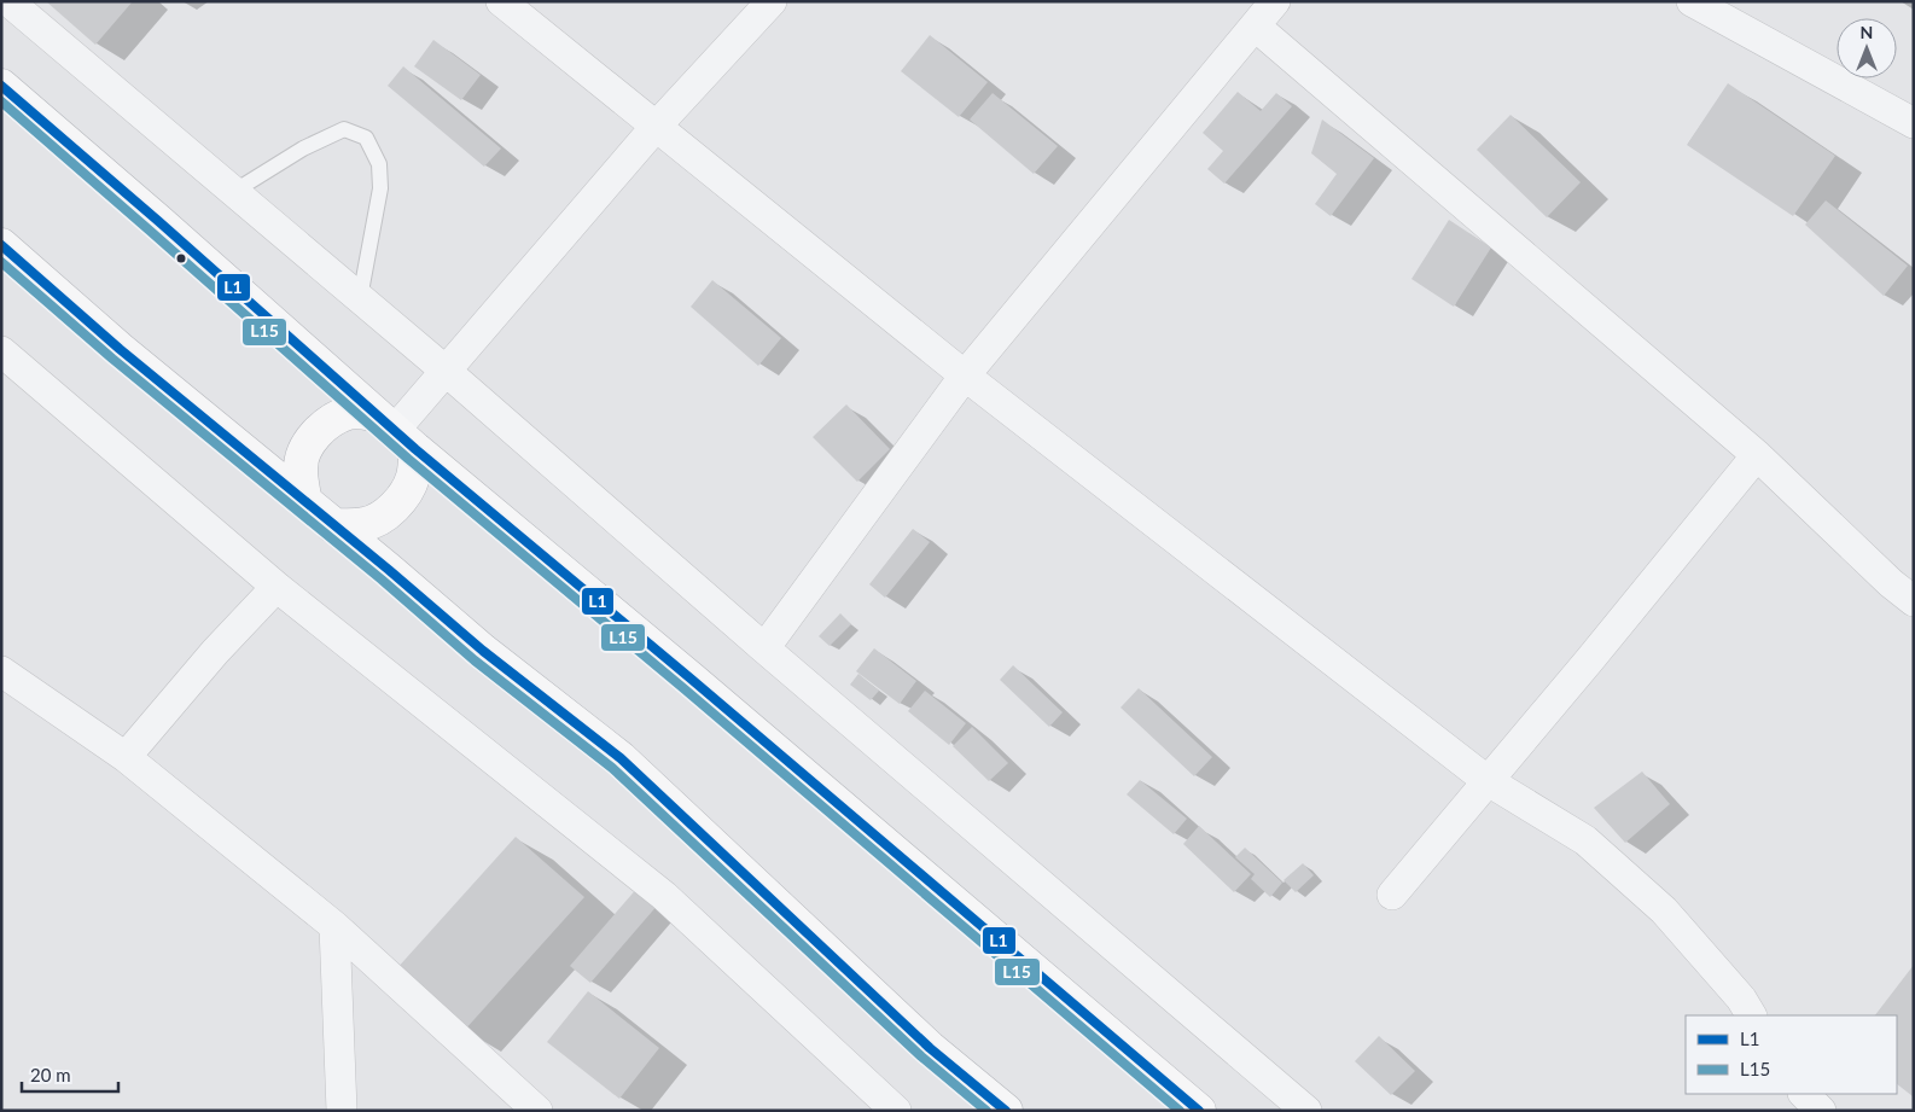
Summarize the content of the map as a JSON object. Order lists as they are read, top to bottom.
{
  "lines": ["transit line L1", "transit line L15"],
  "legend": ["L1", "L15"],
  "scale_bar": "20 m",
  "north": "top"
}
